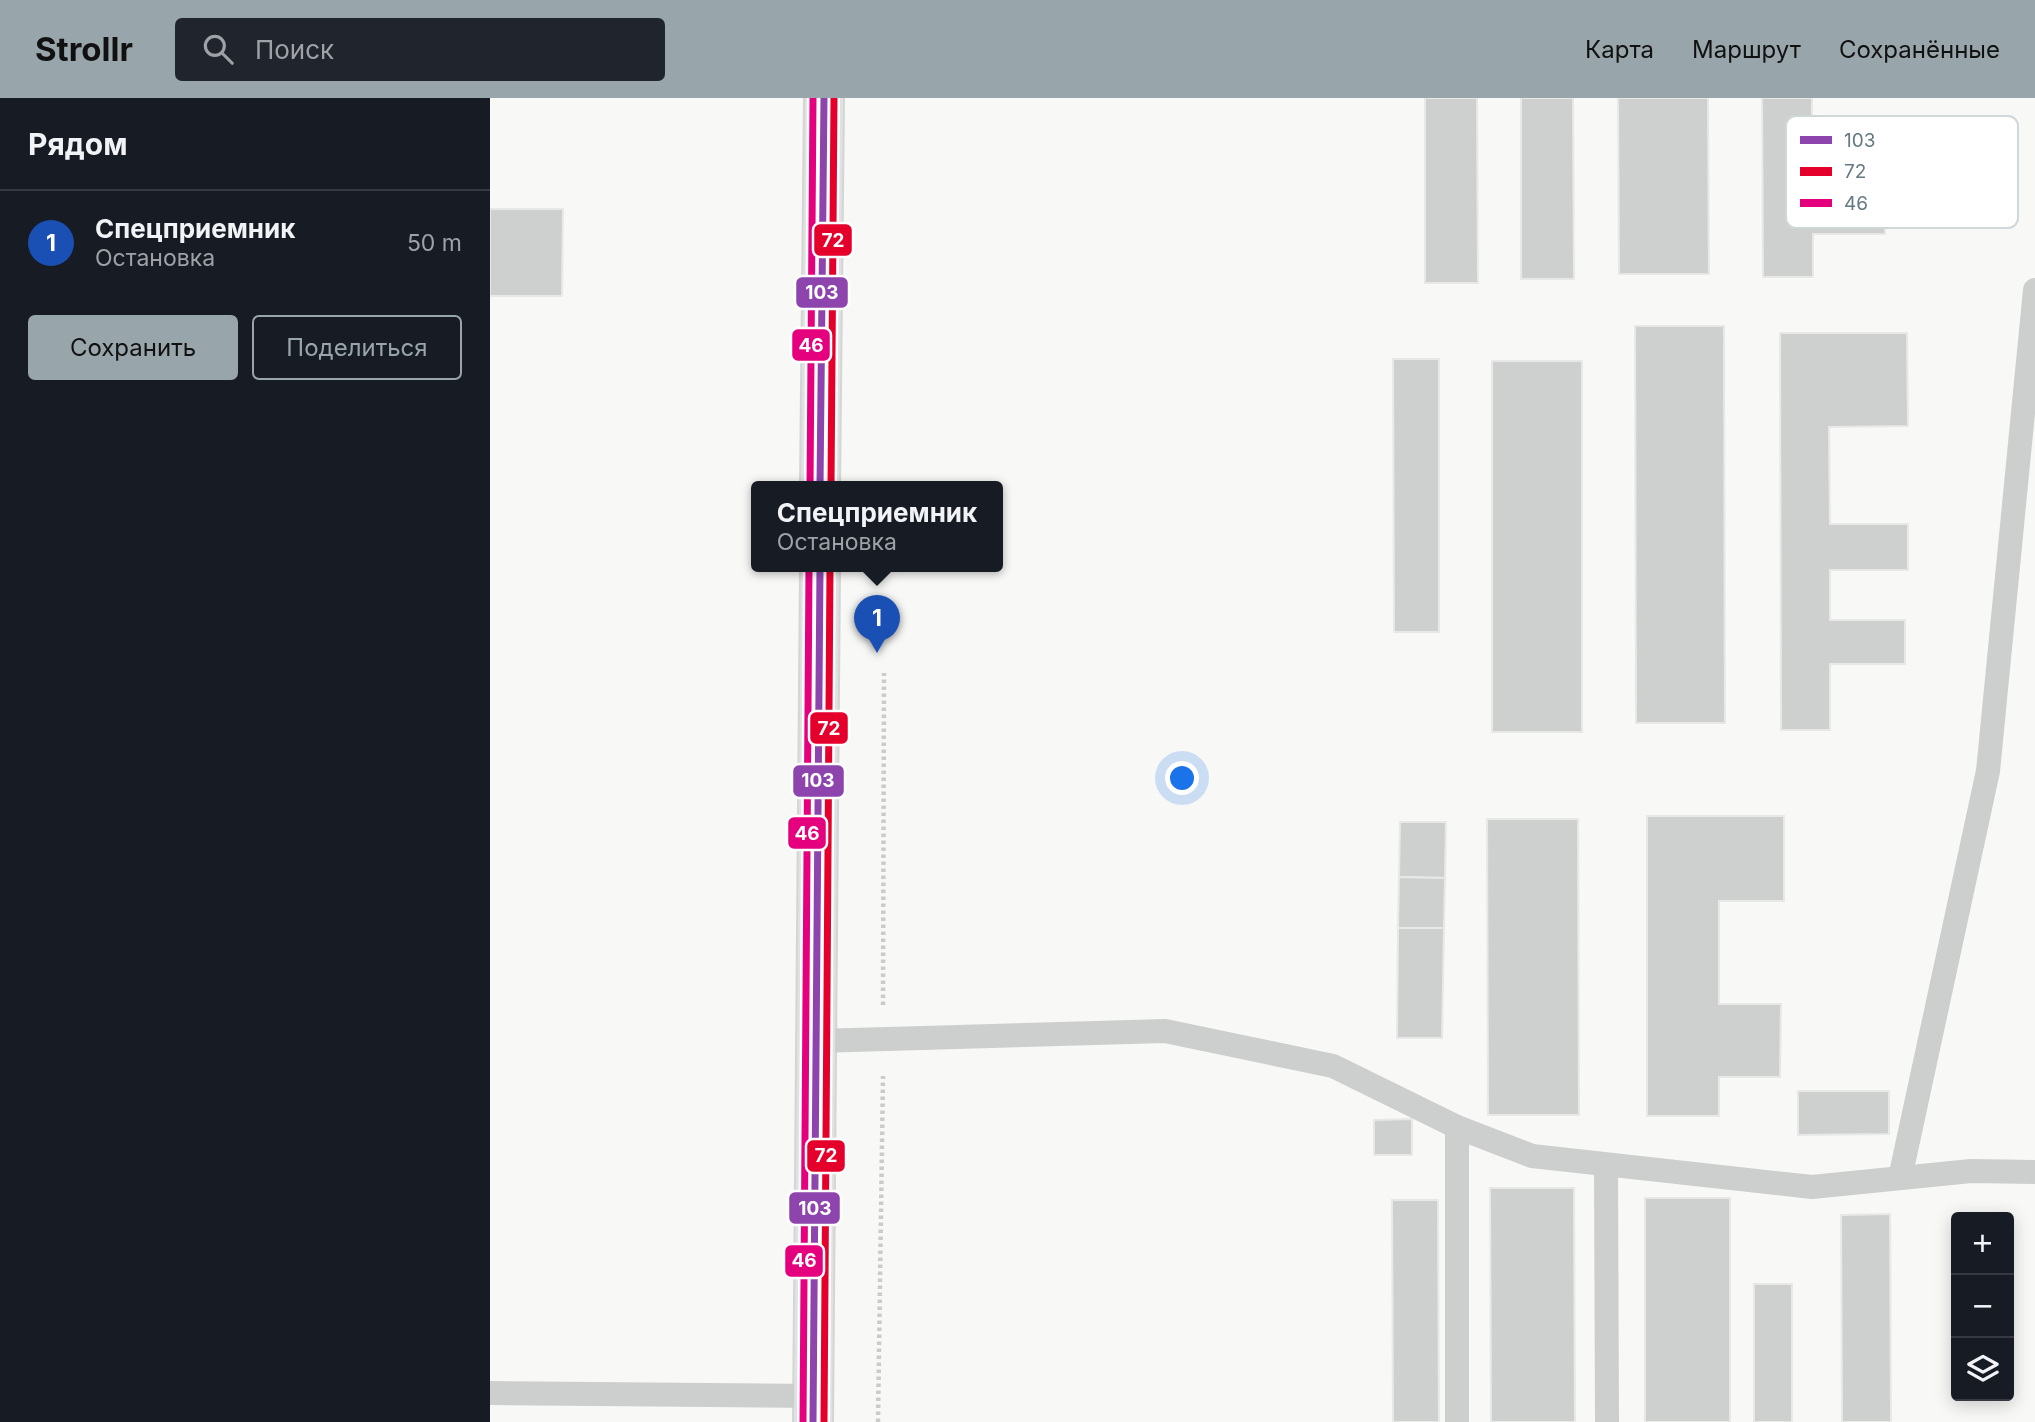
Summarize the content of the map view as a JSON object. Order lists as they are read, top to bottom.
{
  "lines": ["transit line 103", "transit line 72", "transit line 46"],
  "legend": ["103", "72", "46"],
  "page": {
    "header": "Strollr",
    "search": "Поиск",
    "nav": ["Карта", "Маршрут", "Сохранённые"],
    "heading": "Рядом",
    "list": [
      {
        "mark": "1",
        "name": "Спецприемник",
        "note": "Остановка",
        "value": "50 m"
      }
    ],
    "buttons": ["Сохранить", "Поделиться"],
    "popup": ["Спецприемник", "Остановка"],
    "pins": "1",
    "map_buttons": ["+", "−"]
  }
}
